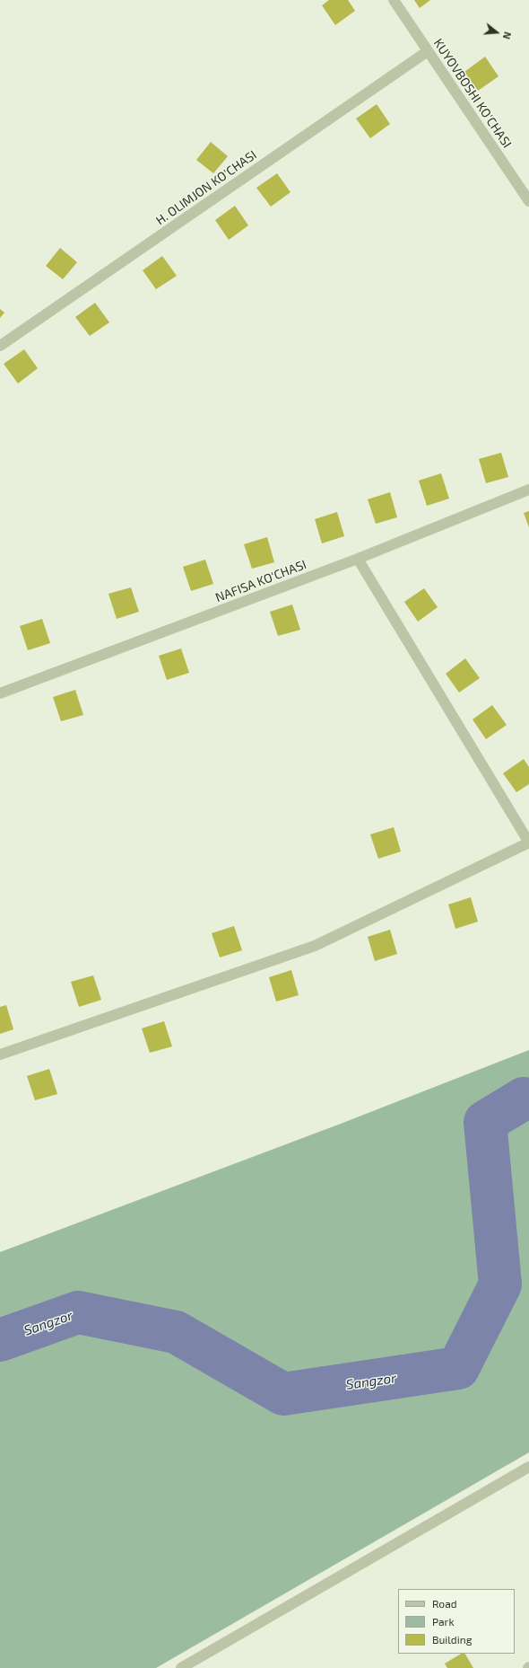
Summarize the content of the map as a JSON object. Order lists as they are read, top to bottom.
{
  "streets": {
    "street": ["KUYOVBOSHI KO'CHASI", "H. OLIMJON KO'CHASI", "NAFISA KO'CHASI"]
  },
  "crossings": [
    ["KUYOVBOSHI KO'CHASI", "H. OLIMJON KO'CHASI"]
  ],
  "water": ["Sangzor"],
  "legend": ["Road", "Park", "Building"],
  "north": "right"
}
